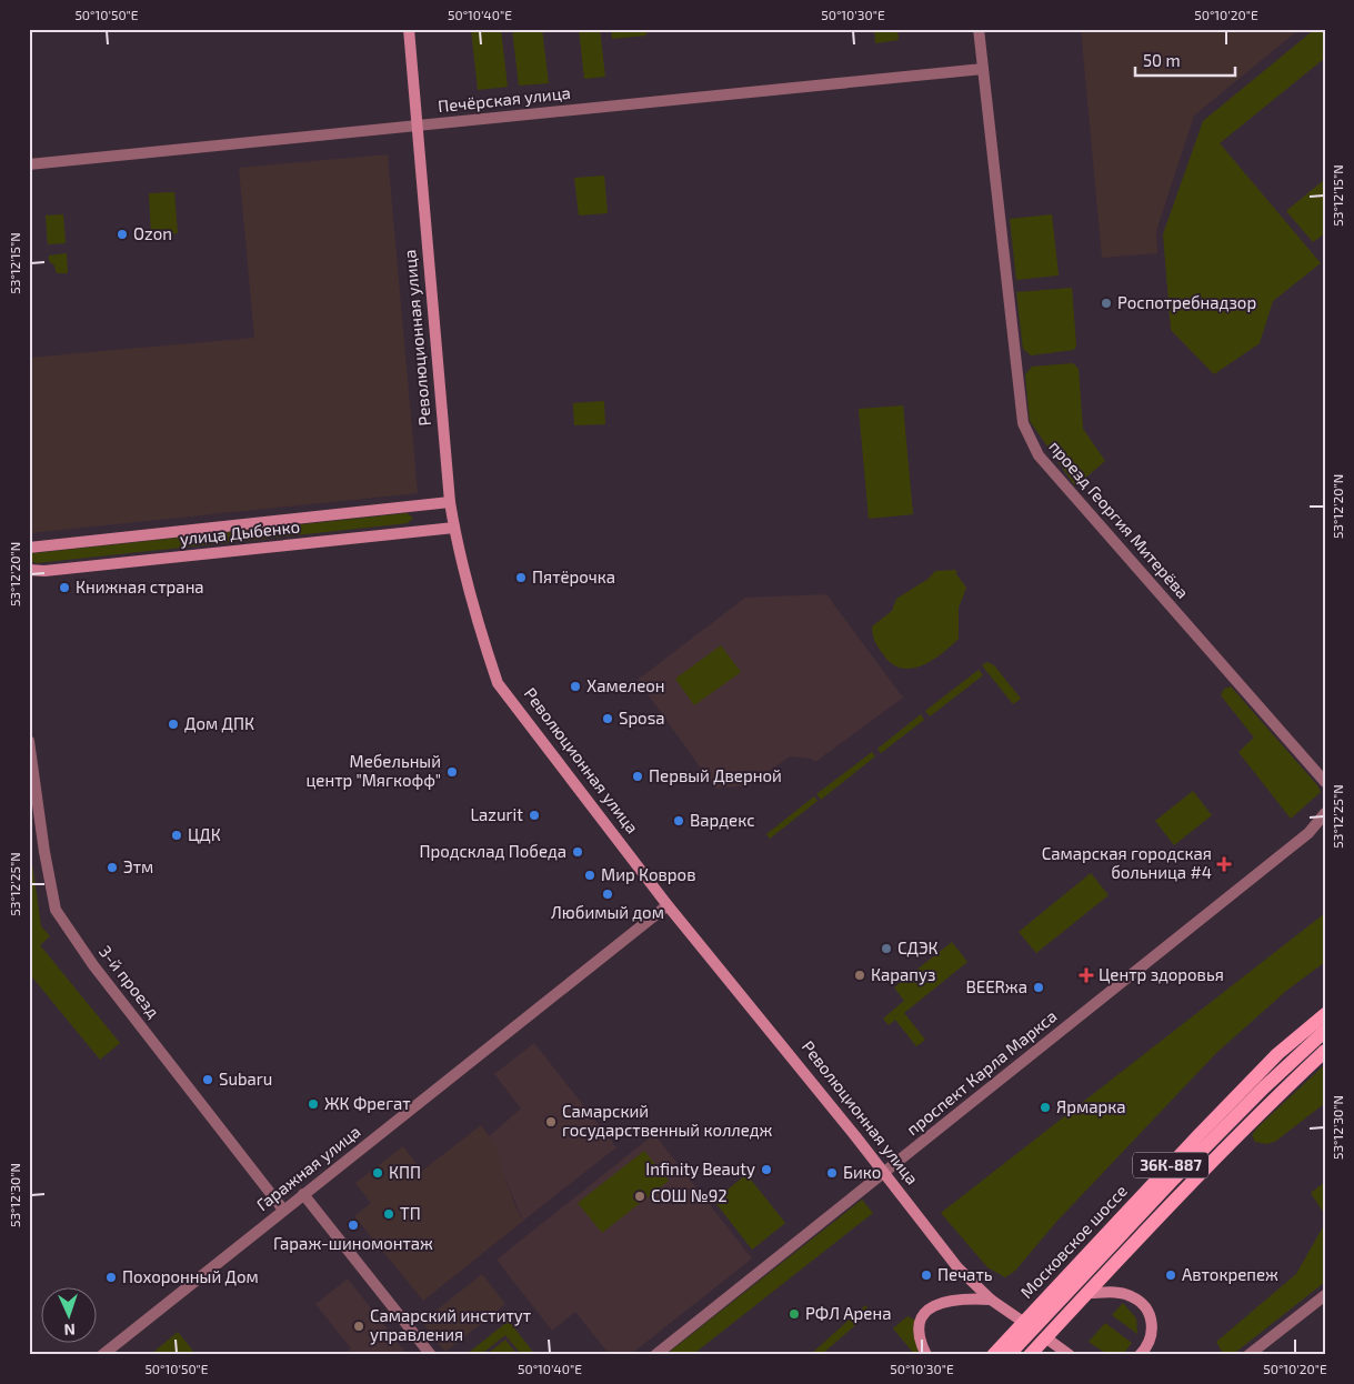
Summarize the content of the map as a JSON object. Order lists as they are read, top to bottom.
{
  "streets": {
    "main road": [
      "Революционная улица",
      "улица Дыбенко",
      "36К-887",
      "Московское шоссе"
    ],
    "street": [
      "Печёрская улица",
      "проезд Георгия Митерёва",
      "3-й проезд",
      "проспект Карла Маркса",
      "Гаражная улица"
    ]
  },
  "crossings": [
    ["Печёрская улица", "Революционная улица"],
    ["Печёрская улица", "проезд Георгия Митерёва"],
    ["Революционная улица", "улица Дыбенко"],
    ["Революционная улица", "проспект Карла Маркса"],
    ["Революционная улица", "36К-887"],
    ["Революционная улица", "Гаражная улица"],
    ["Революционная улица", "Московское шоссе"],
    ["3-й проезд", "Гаражная улица"]
  ],
  "places": {
    "other": [
      "Ozon",
      "Роспотребнадзор",
      "Пятёрочка",
      "Книжная страна",
      "Хамелеон",
      "Sposa",
      "Дом ДПК",
      "Мебельный центр \"Мягкофф\"",
      "Первый Дверной",
      "Lazurit",
      "Вардекс",
      "ЦДК",
      "Продсклад Победа",
      "Этм",
      "Мир Ковров",
      "Любимый дом",
      "СДЭК",
      "Карапуз",
      "BEERжа",
      "Subaru",
      "ЖК Фрегат",
      "Ярмарка",
      "Самарский государственный колледж",
      "Infinity Beauty",
      "КПП",
      "Бико",
      "СОШ №92",
      "ТП",
      "Гараж-шиномонтаж",
      "Печать",
      "Автокрепеж",
      "Похоронный Дом",
      "РФЛ Арена",
      "Самарский институт управления"
    ],
    "health": ["Самарская городская больница #4", "Центр здоровья"]
  },
  "scale_bar": "50 m",
  "north": "bottom",
  "coordinates": [
    "50°10'50\"E",
    "50°10'40\"E",
    "50°10'30\"E",
    "50°10'20\"E",
    "53°12'15\"N",
    "53°12'20\"N",
    "53°12'25\"N",
    "53°12'30\"N"
  ]
}
